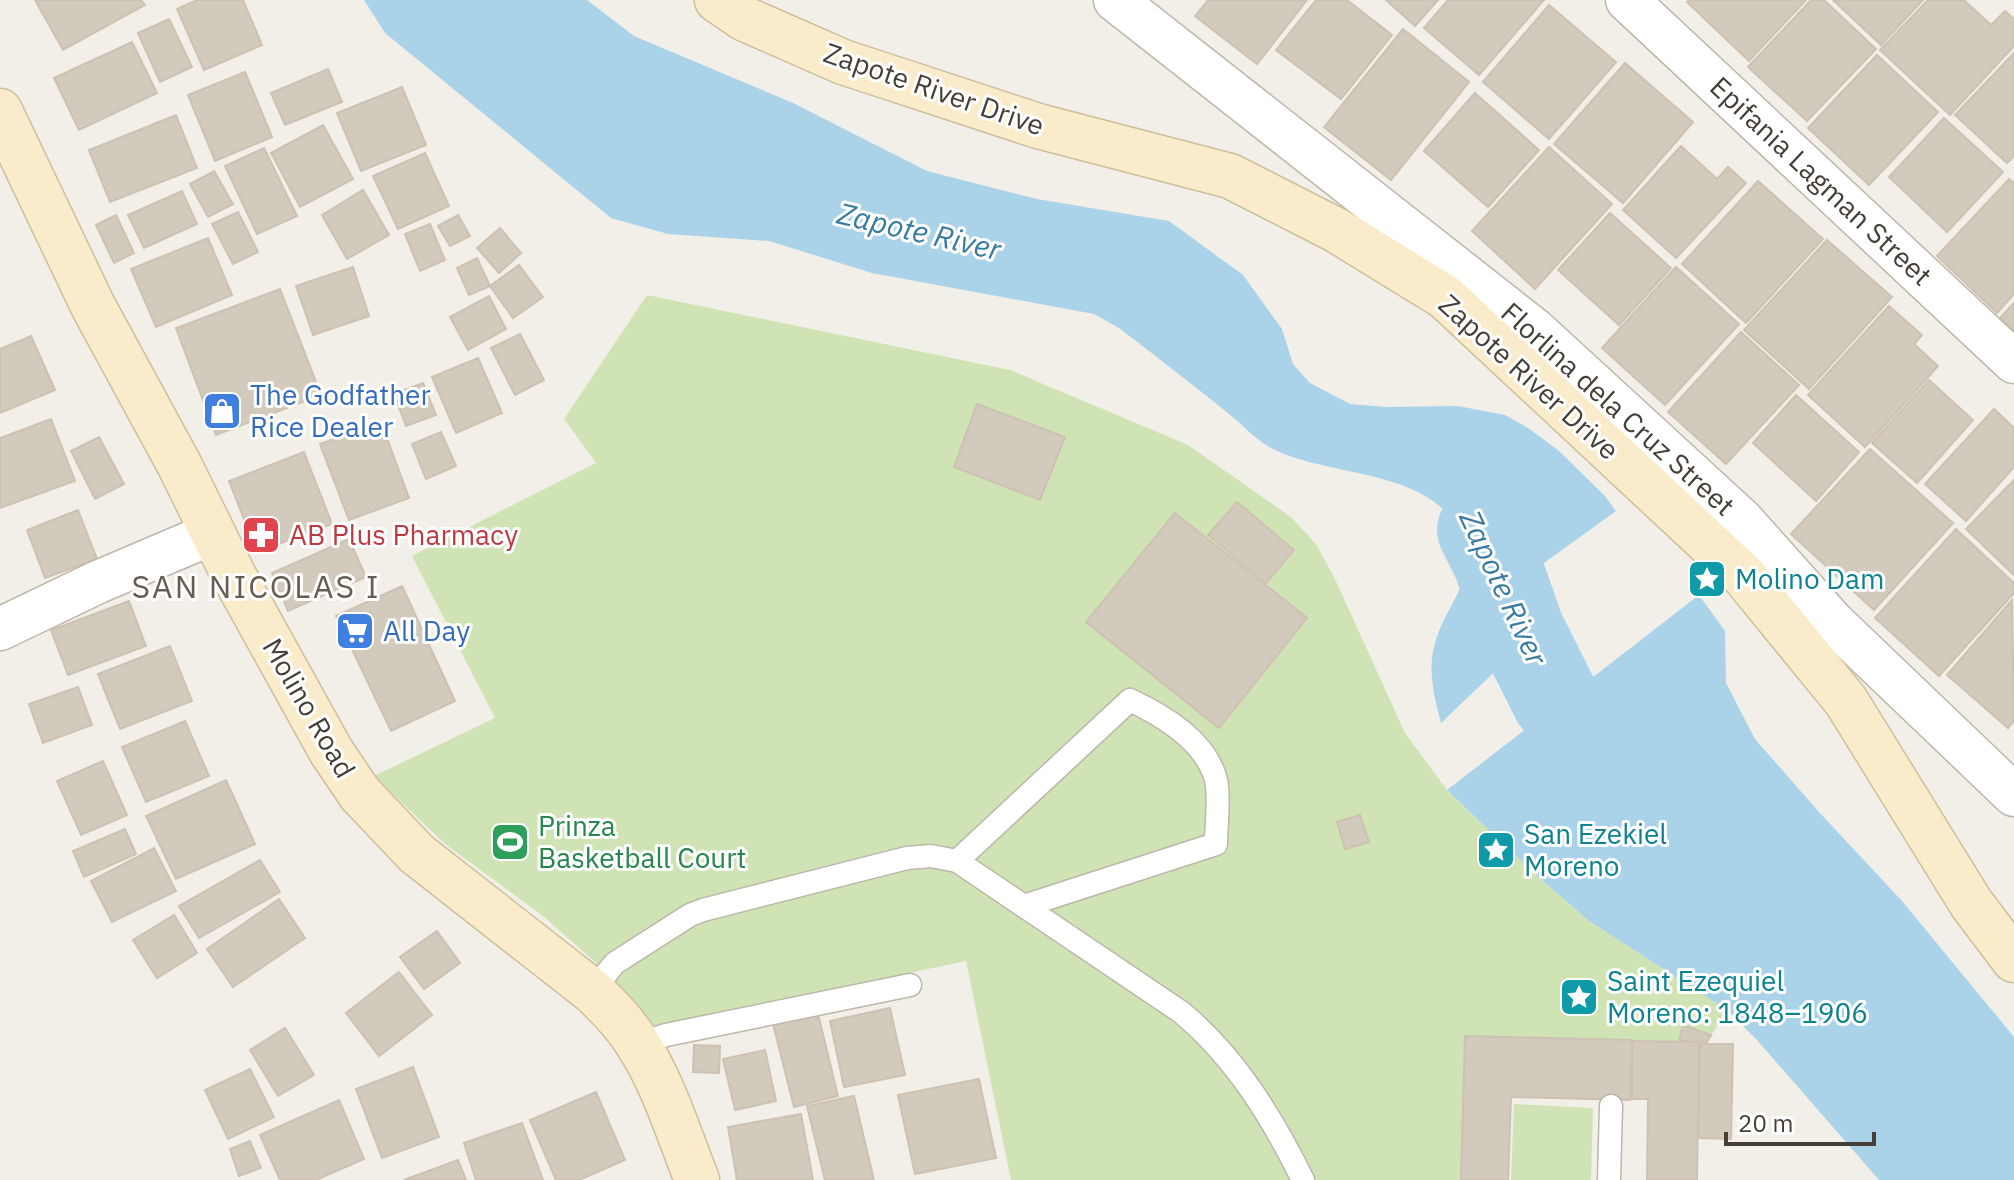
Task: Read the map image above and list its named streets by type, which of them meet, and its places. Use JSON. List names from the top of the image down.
{
  "streets": {
    "main road": ["Zapote River Drive", "Molino Road"],
    "street": ["Epifania Lagman Street", "Florlina dela Cruz Street"]
  },
  "districts": ["SAN NICOLAS I"],
  "water": ["Zapote River"],
  "places": {
    "shop": ["The Godfather Rice Dealer"],
    "pharmacy": ["AB Plus Pharmacy"],
    "place": ["Molino Dam", "San Ezekiel Moreno", "Saint Ezequiel Moreno: 1848–1906"],
    "supermarket": ["All Day"],
    "sports": ["Prinza Basketball Court"]
  },
  "scale_bar": "20 m"
}
